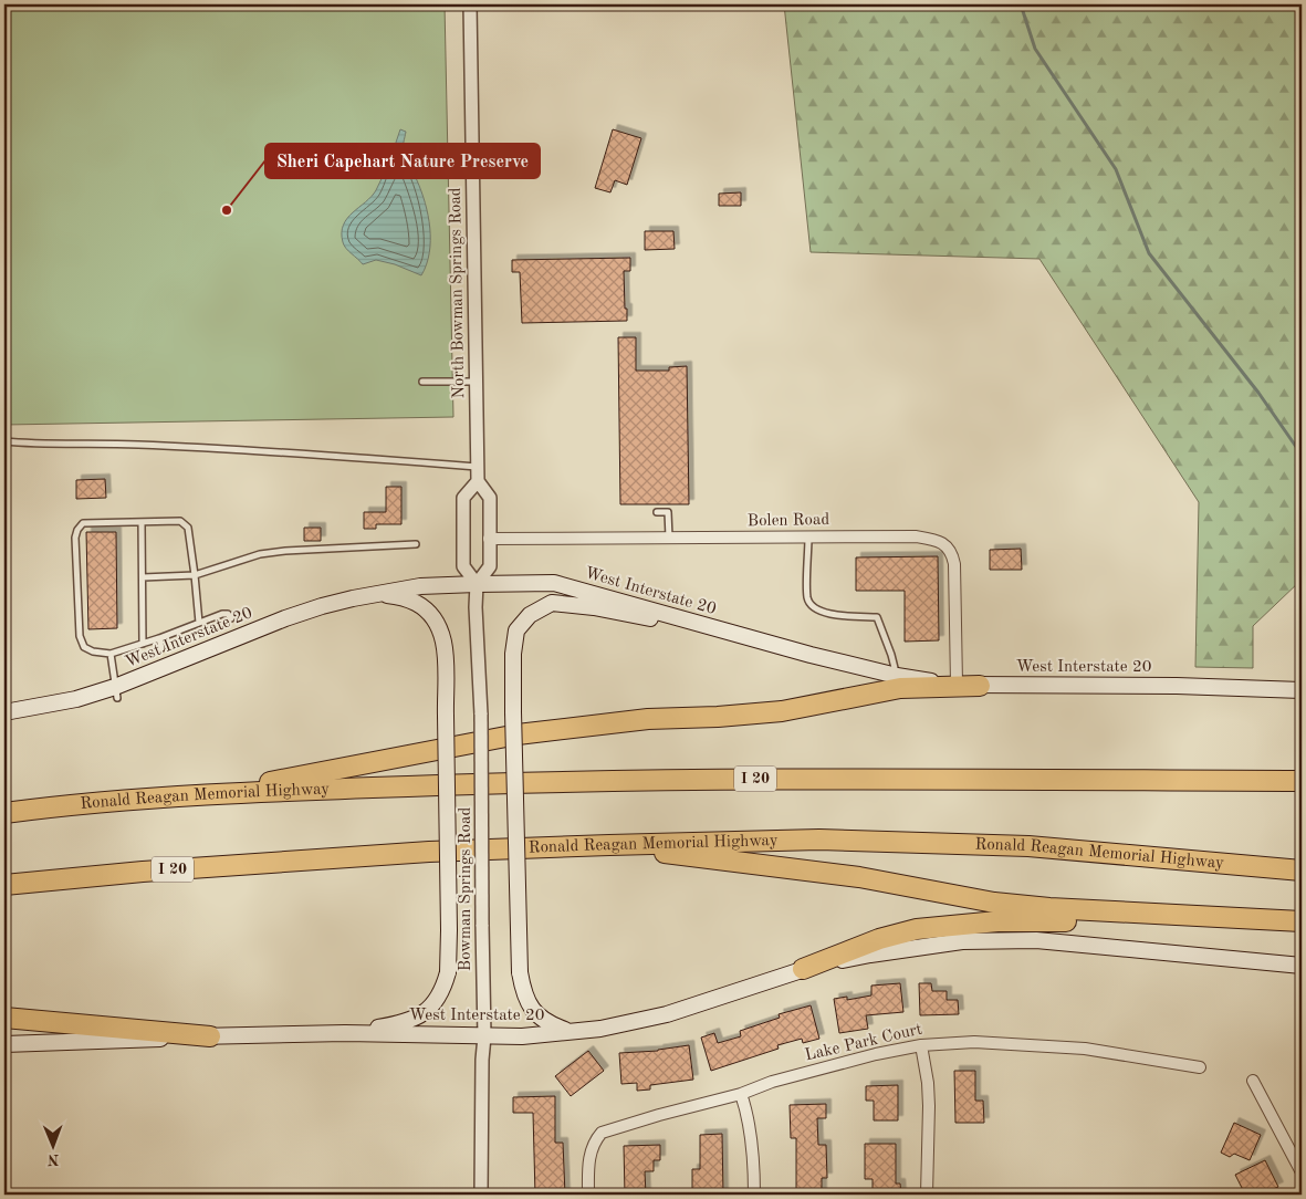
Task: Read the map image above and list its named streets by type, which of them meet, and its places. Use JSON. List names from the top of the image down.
{
  "streets": {
    "highway": ["I 20", "Ronald Reagan Memorial Highway"],
    "main road": ["West Interstate 20"],
    "street": [
      "North Bowman Springs Road",
      "Bolen Road",
      "Bowman Springs Road",
      "Lake Park Court"
    ]
  },
  "crossings": [
    ["North Bowman Springs Road", "Bolen Road"],
    ["North Bowman Springs Road", "West Interstate 20"],
    ["North Bowman Springs Road", "Bowman Springs Road"],
    ["Bolen Road", "West Interstate 20"],
    ["West Interstate 20", "Bowman Springs Road"]
  ],
  "places": ["Sheri Capehart Nature Preserve"],
  "north": "bottom"
}
